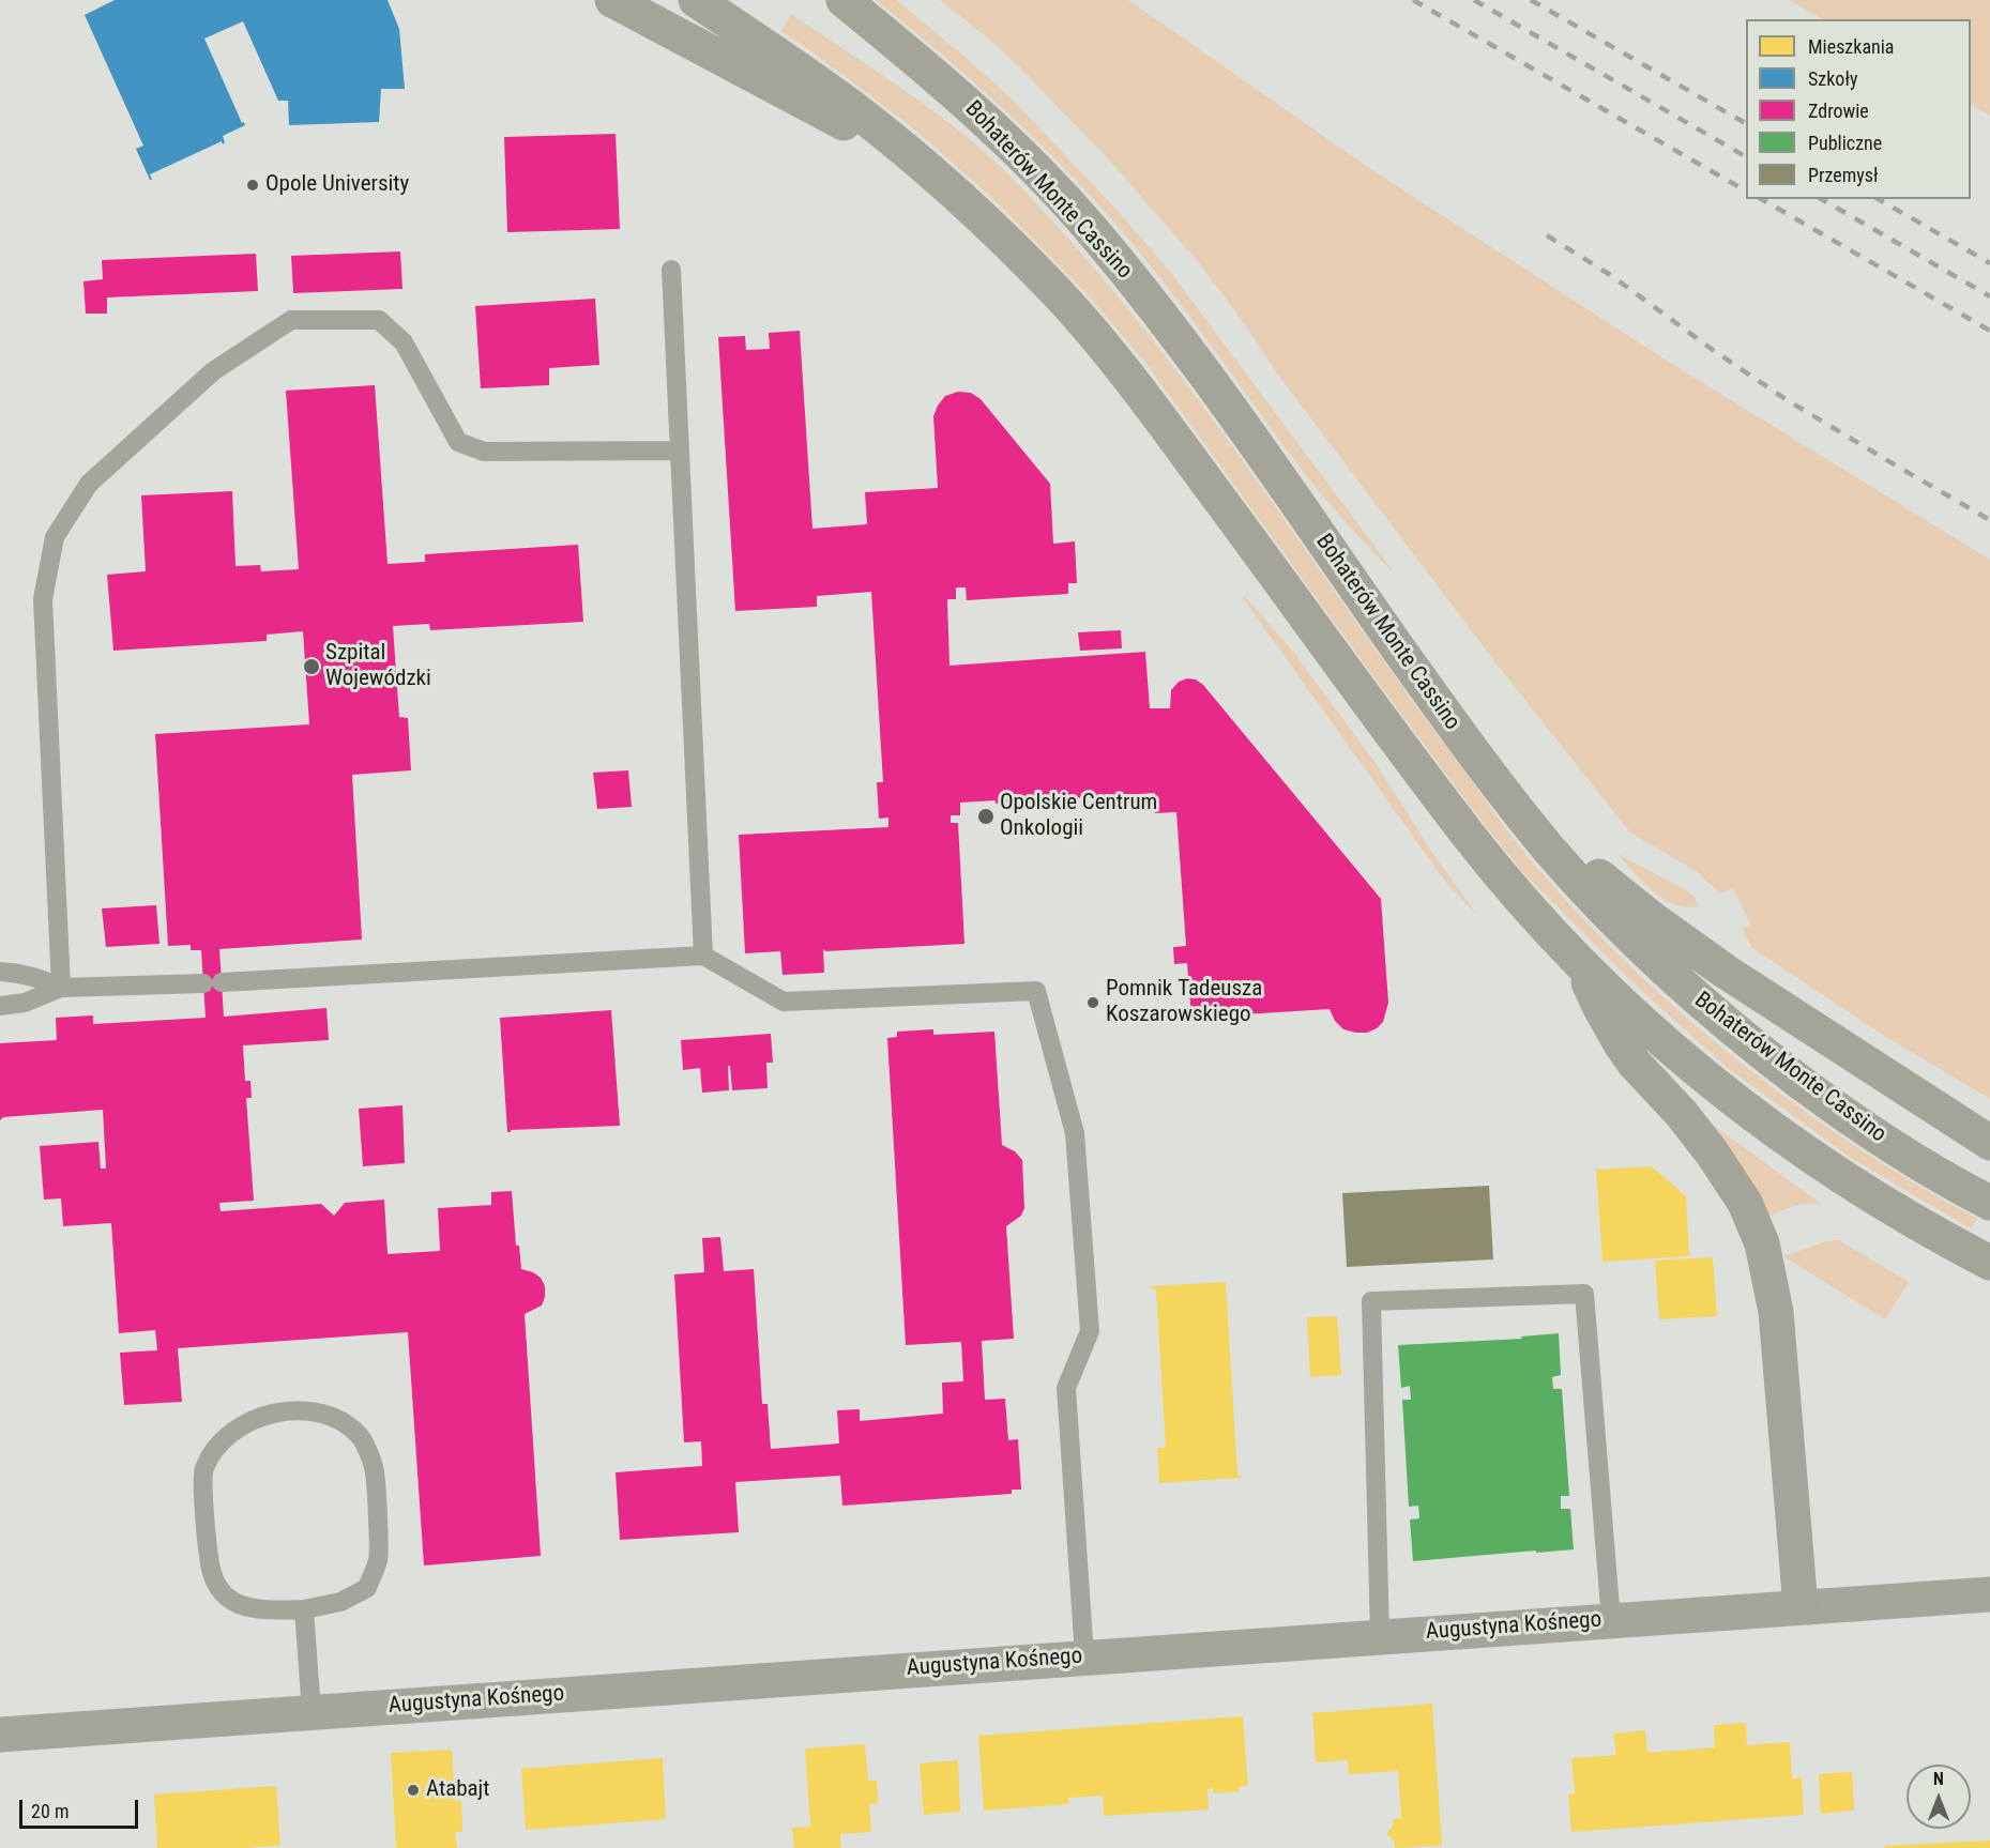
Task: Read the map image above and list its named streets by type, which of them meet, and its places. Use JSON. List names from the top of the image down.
{
  "streets": {
    "main road": ["Bohaterów Monte Cassino"],
    "street": ["Augustyna Kośnego"]
  },
  "places": [
    "Opole University",
    "Szpital Wojewódzki",
    "Opolskie Centrum Onkologii",
    "Pomnik Tadeusza Koszarowskiego",
    "Atabajt"
  ],
  "legend": [
    "Mieszkania",
    "Szkoły",
    "Zdrowie",
    "Publiczne",
    "Przemysł"
  ],
  "scale_bar": "20 m",
  "north": "top"
}
